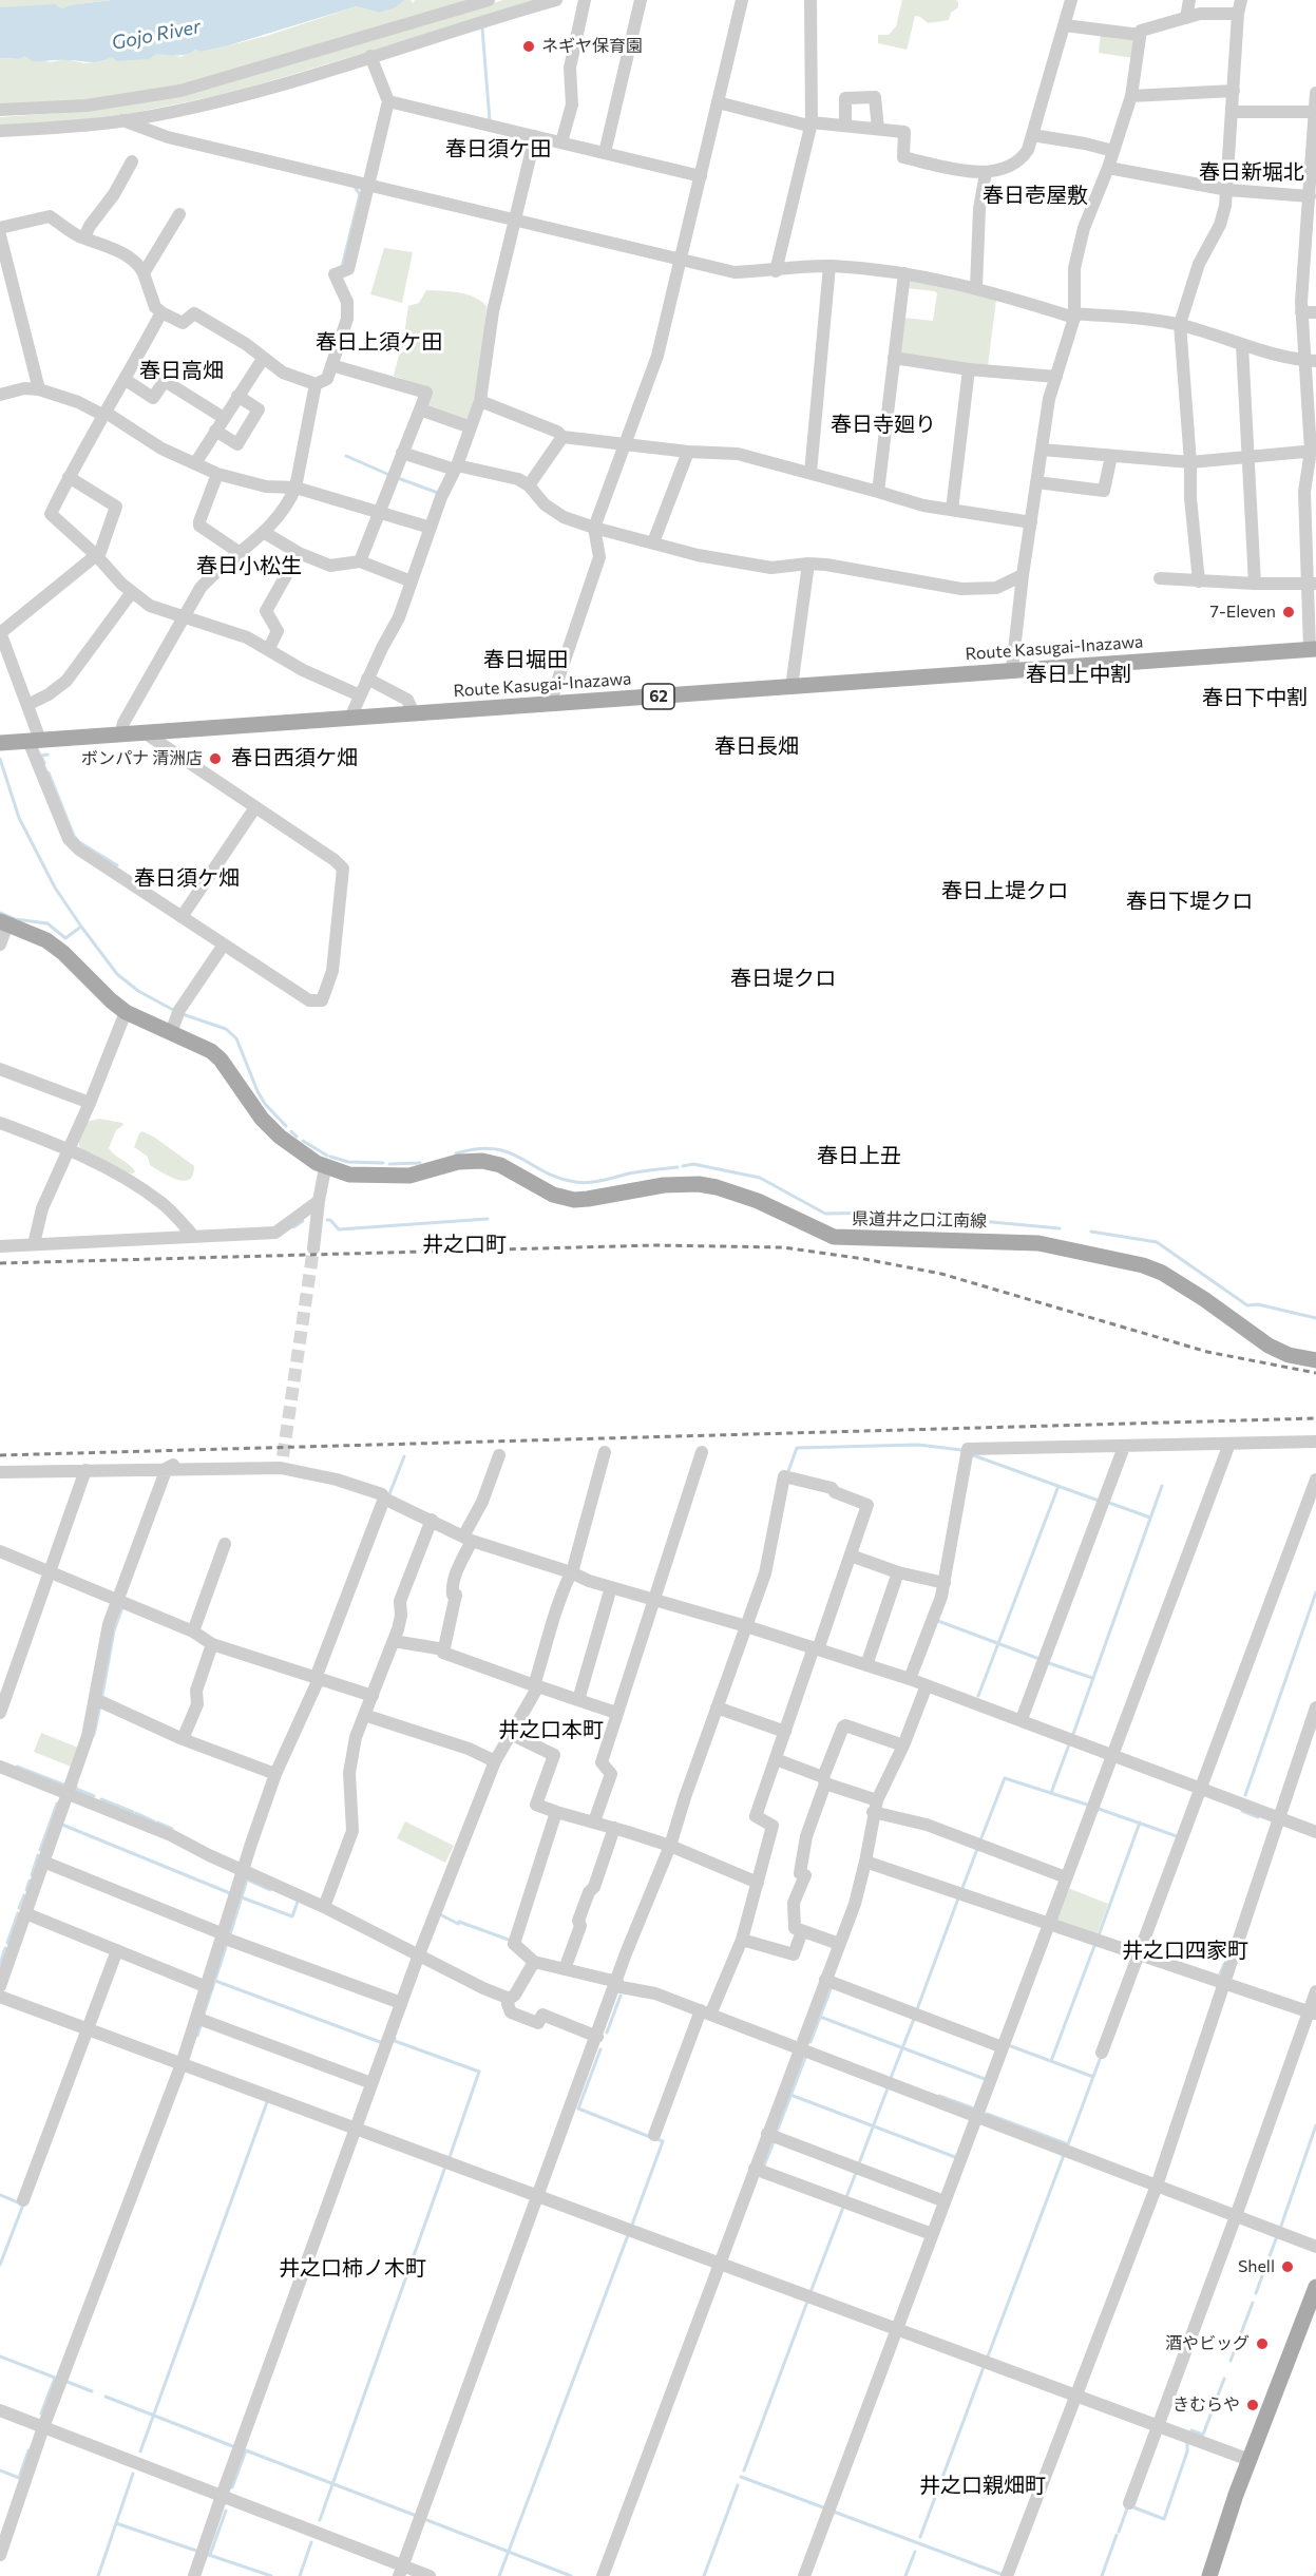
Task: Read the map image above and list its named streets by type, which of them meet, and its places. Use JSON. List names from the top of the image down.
{
  "streets": {
    "main road": ["Route Kasugai-Inazawa", "62", "県道井之口江南線"]
  },
  "districts": [
    "春日須ケ田",
    "春日新堀北",
    "春日壱屋敷",
    "春日上須ケ田",
    "春日高畑",
    "春日寺廻り",
    "春日小松生",
    "春日堀田",
    "春日上中割",
    "春日下中割",
    "春日長畑",
    "春日西須ケ畑",
    "春日須ケ畑",
    "春日上堤クロ",
    "春日下堤クロ",
    "春日堤クロ",
    "春日上丑",
    "井之口町",
    "井之口本町",
    "井之口四家町",
    "井之口柿ノ木町",
    "井之口親畑町"
  ],
  "water": ["Gojo River"],
  "places": [
    "ネギヤ保育園",
    "7-Eleven",
    "ボンパナ 清洲店",
    "Shell",
    "酒やビッグ",
    "きむらや"
  ]
}
